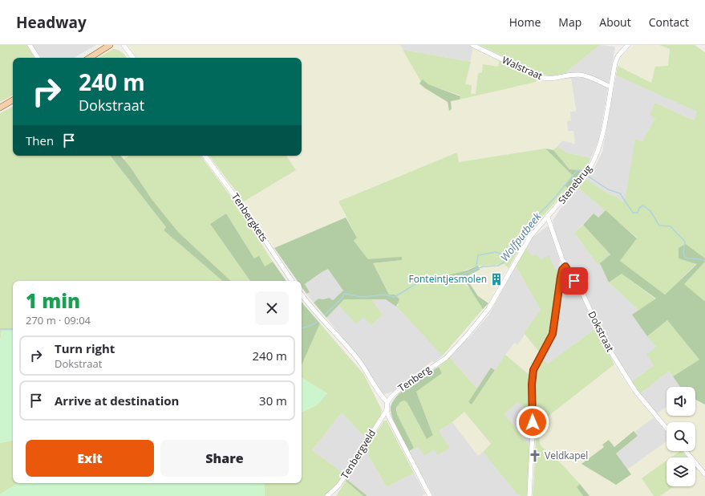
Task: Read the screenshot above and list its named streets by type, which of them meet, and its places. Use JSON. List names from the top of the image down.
{
  "streets": {
    "street": [
      "Walstraat",
      "Stenebrug",
      "Tenbergkets",
      "Dokstraat",
      "Tenberg",
      "Tenbergveld"
    ]
  },
  "crossings": [
    ["Walstraat", "Stenebrug"],
    ["Stenebrug", "Dokstraat"],
    ["Stenebrug", "Tenberg"]
  ],
  "water": ["Wolfputbeek"],
  "places": {
    "building": ["Fonteintjesmolen"],
    "church": ["Veldkapel"]
  },
  "page": {
    "header": "Headway",
    "nav": [
      "Home",
      "Map",
      "About",
      "Contact"
    ],
    "turn": ["240 m", "Dokstraat"],
    "then": "Then",
    "heading": ["1 min", "270 m · 09:04"],
    "list": [
      {
        "name": "Turn right",
        "note": "Dokstraat",
        "value": "240 m"
      },
      {
        "name": "Arrive at destination",
        "value": "30 m"
      }
    ],
    "buttons": ["Exit", "Share"]
  }
}
